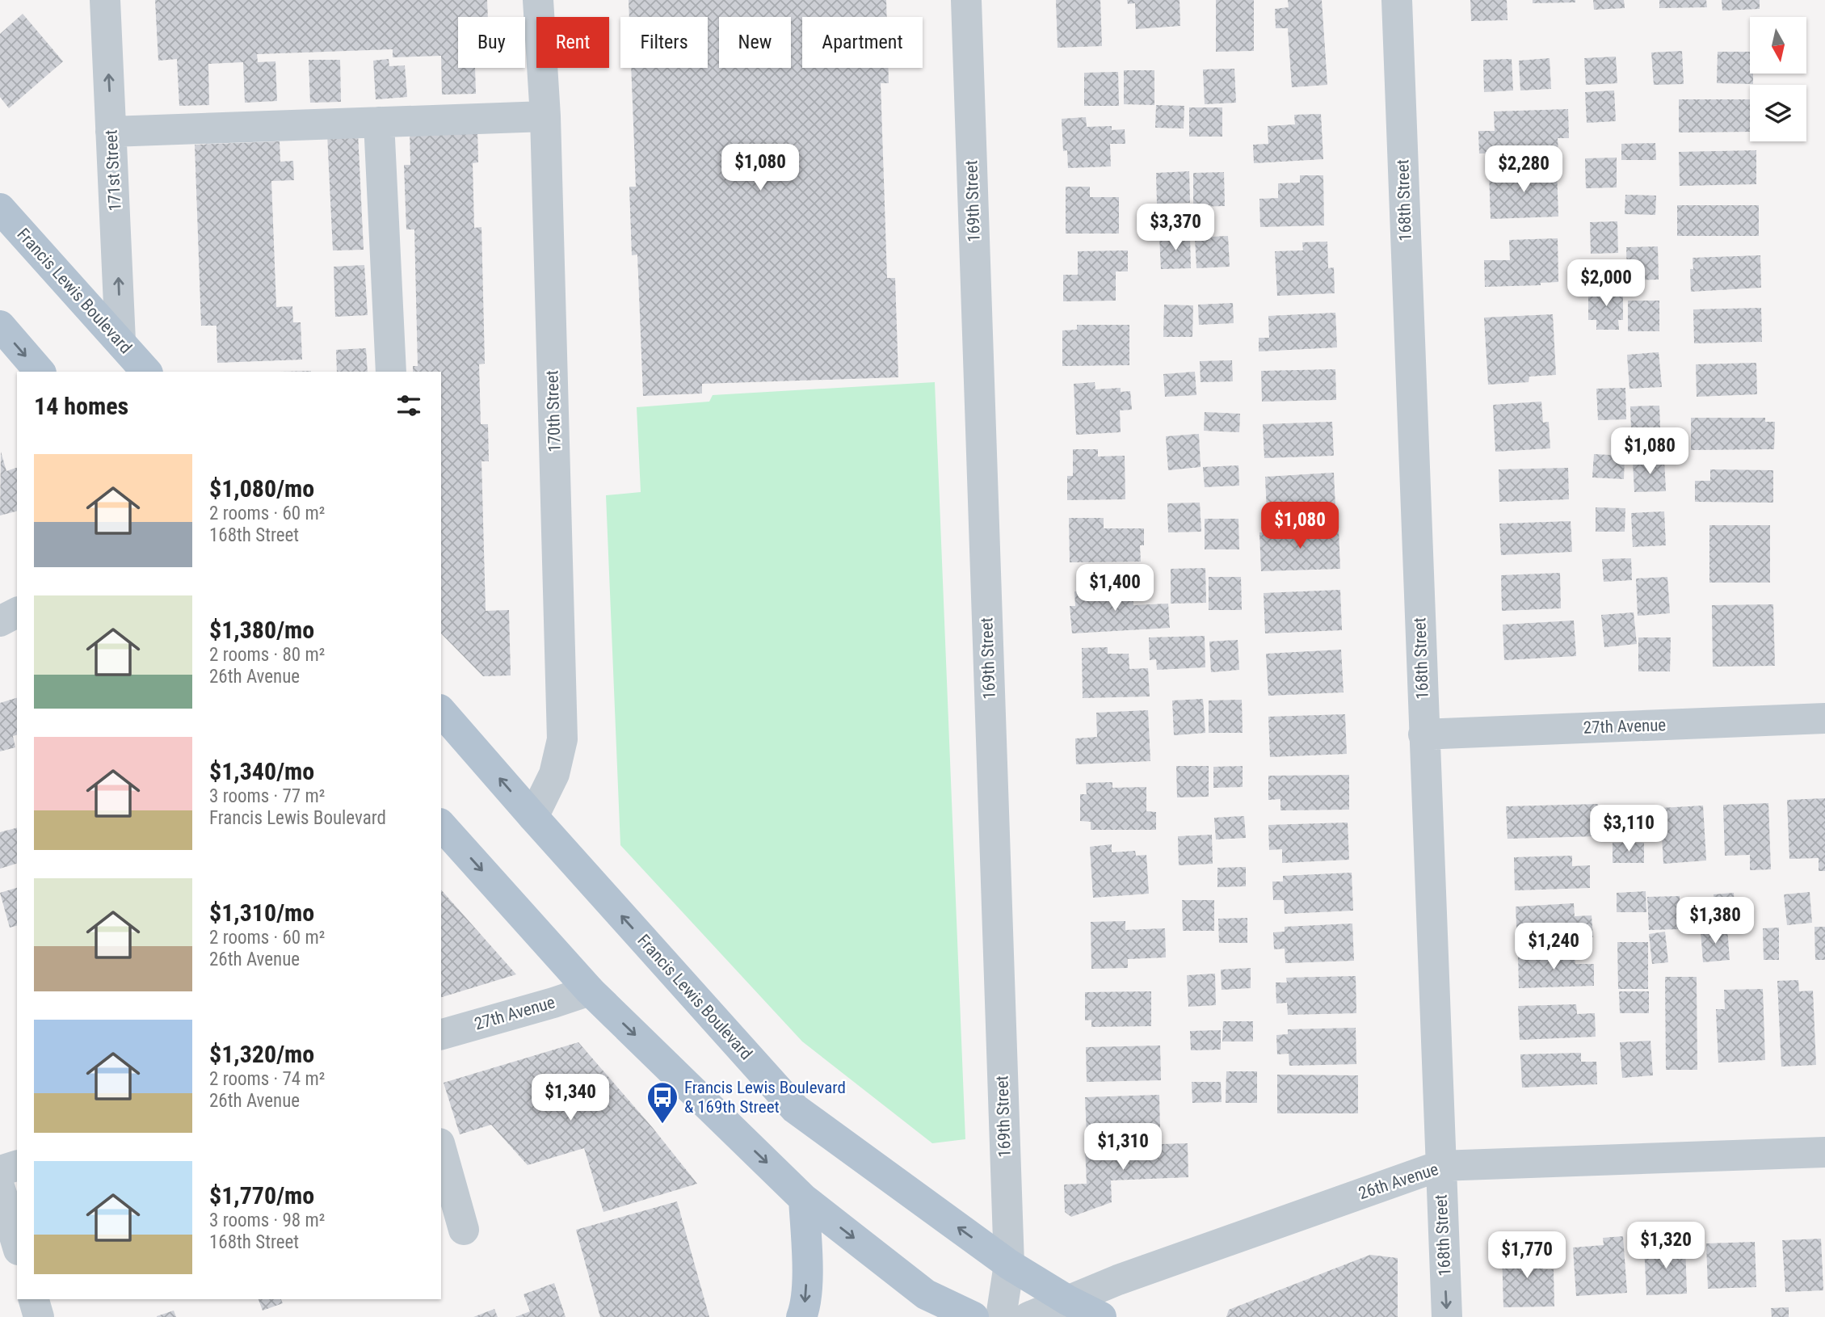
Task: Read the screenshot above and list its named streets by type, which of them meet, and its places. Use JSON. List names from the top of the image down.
{
  "streets": {
    "main road": ["Francis Lewis Boulevard"],
    "street": [
      "171st Street",
      "168th Street",
      "169th Street",
      "170th Street",
      "27th Avenue",
      "26th Avenue"
    ]
  },
  "crossings": [
    ["171st Street", "Francis Lewis Boulevard"],
    ["168th Street", "27th Avenue"],
    ["168th Street", "26th Avenue"],
    ["169th Street", "Francis Lewis Boulevard"],
    ["Francis Lewis Boulevard", "170th Street"],
    ["Francis Lewis Boulevard", "26th Avenue"]
  ],
  "places": {
    "bus stop": ["Francis Lewis Boulevard & 169th Street"]
  },
  "north": "bottom",
  "page": {
    "chip": [
      "Buy",
      "Rent",
      "Filters",
      "New",
      "Apartment"
    ],
    "price": [
      "$1,080",
      "$2,280",
      "$3,370",
      "$2,000",
      "$1,080",
      "$1,080",
      "$1,400",
      "$3,110",
      "$1,380",
      "$1,240",
      "$1,340",
      "$1,310",
      "$1,320",
      "$1,770"
    ],
    "heading": "14 homes",
    "list": [
      {
        "name": "$1,080/mo",
        "note": "2 rooms · 60 m² · 168th Street"
      },
      {
        "name": "$1,380/mo",
        "note": "2 rooms · 80 m² · 26th Avenue"
      },
      {
        "name": "$1,340/mo",
        "note": "3 rooms · 77 m² · Francis Lewis Boulevard"
      },
      {
        "name": "$1,310/mo",
        "note": "2 rooms · 60 m² · 26th Avenue"
      },
      {
        "name": "$1,320/mo",
        "note": "2 rooms · 74 m² · 26th Avenue"
      },
      {
        "name": "$1,770/mo",
        "note": "3 rooms · 98 m² · 168th Street"
      }
    ]
  }
}
